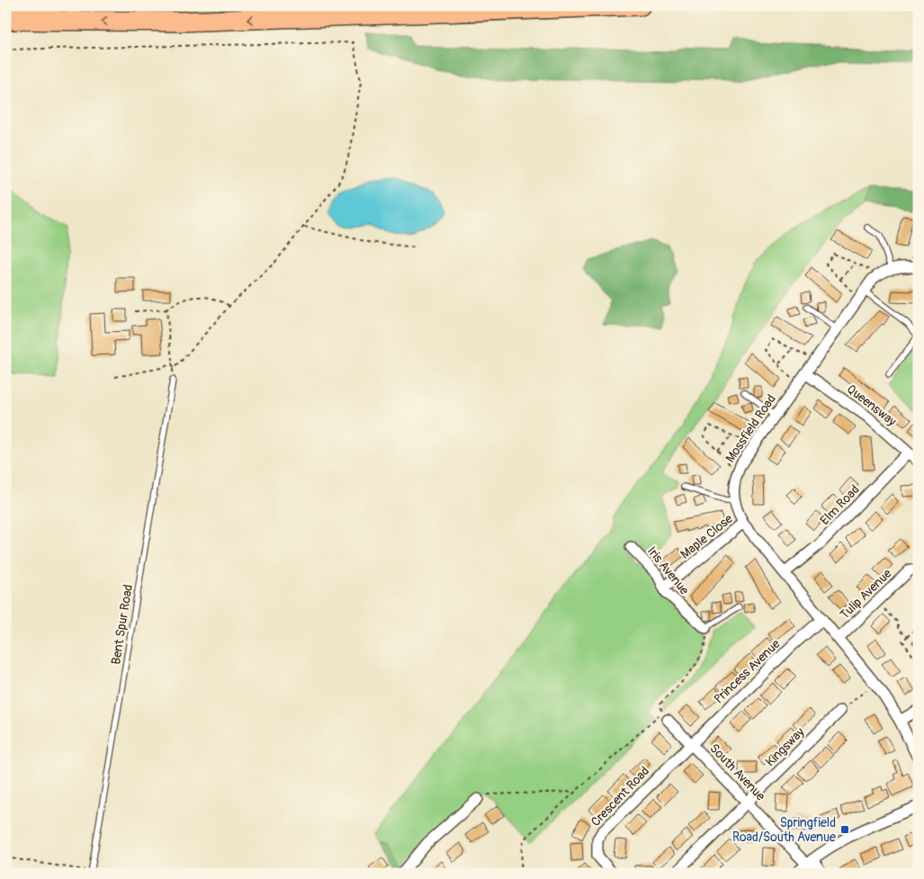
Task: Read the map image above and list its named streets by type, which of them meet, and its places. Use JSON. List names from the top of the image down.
{
  "streets": {
    "street": [
      "Queensway",
      "Mossfield Road",
      "Elm Road",
      "Maple Close",
      "Iris Avenue",
      "Tulip Avenue",
      "Princess Avenue",
      "Kingsway",
      "South Avenue",
      "Crescent Road"
    ],
    "lane": ["Bent Spur Road"]
  },
  "crossings": [
    ["Queensway", "Mossfield Road"],
    ["Queensway", "Elm Road"],
    ["Mossfield Road", "Elm Road"],
    ["Mossfield Road", "Maple Close"],
    ["Mossfield Road", "Tulip Avenue"],
    ["Mossfield Road", "Princess Avenue"],
    ["Maple Close", "Iris Avenue"],
    ["Princess Avenue", "South Avenue"],
    ["Princess Avenue", "Crescent Road"],
    ["Kingsway", "South Avenue"],
    ["South Avenue", "Crescent Road"]
  ],
  "places": {
    "transit": ["Springfield Road/South Avenue"]
  }
}
